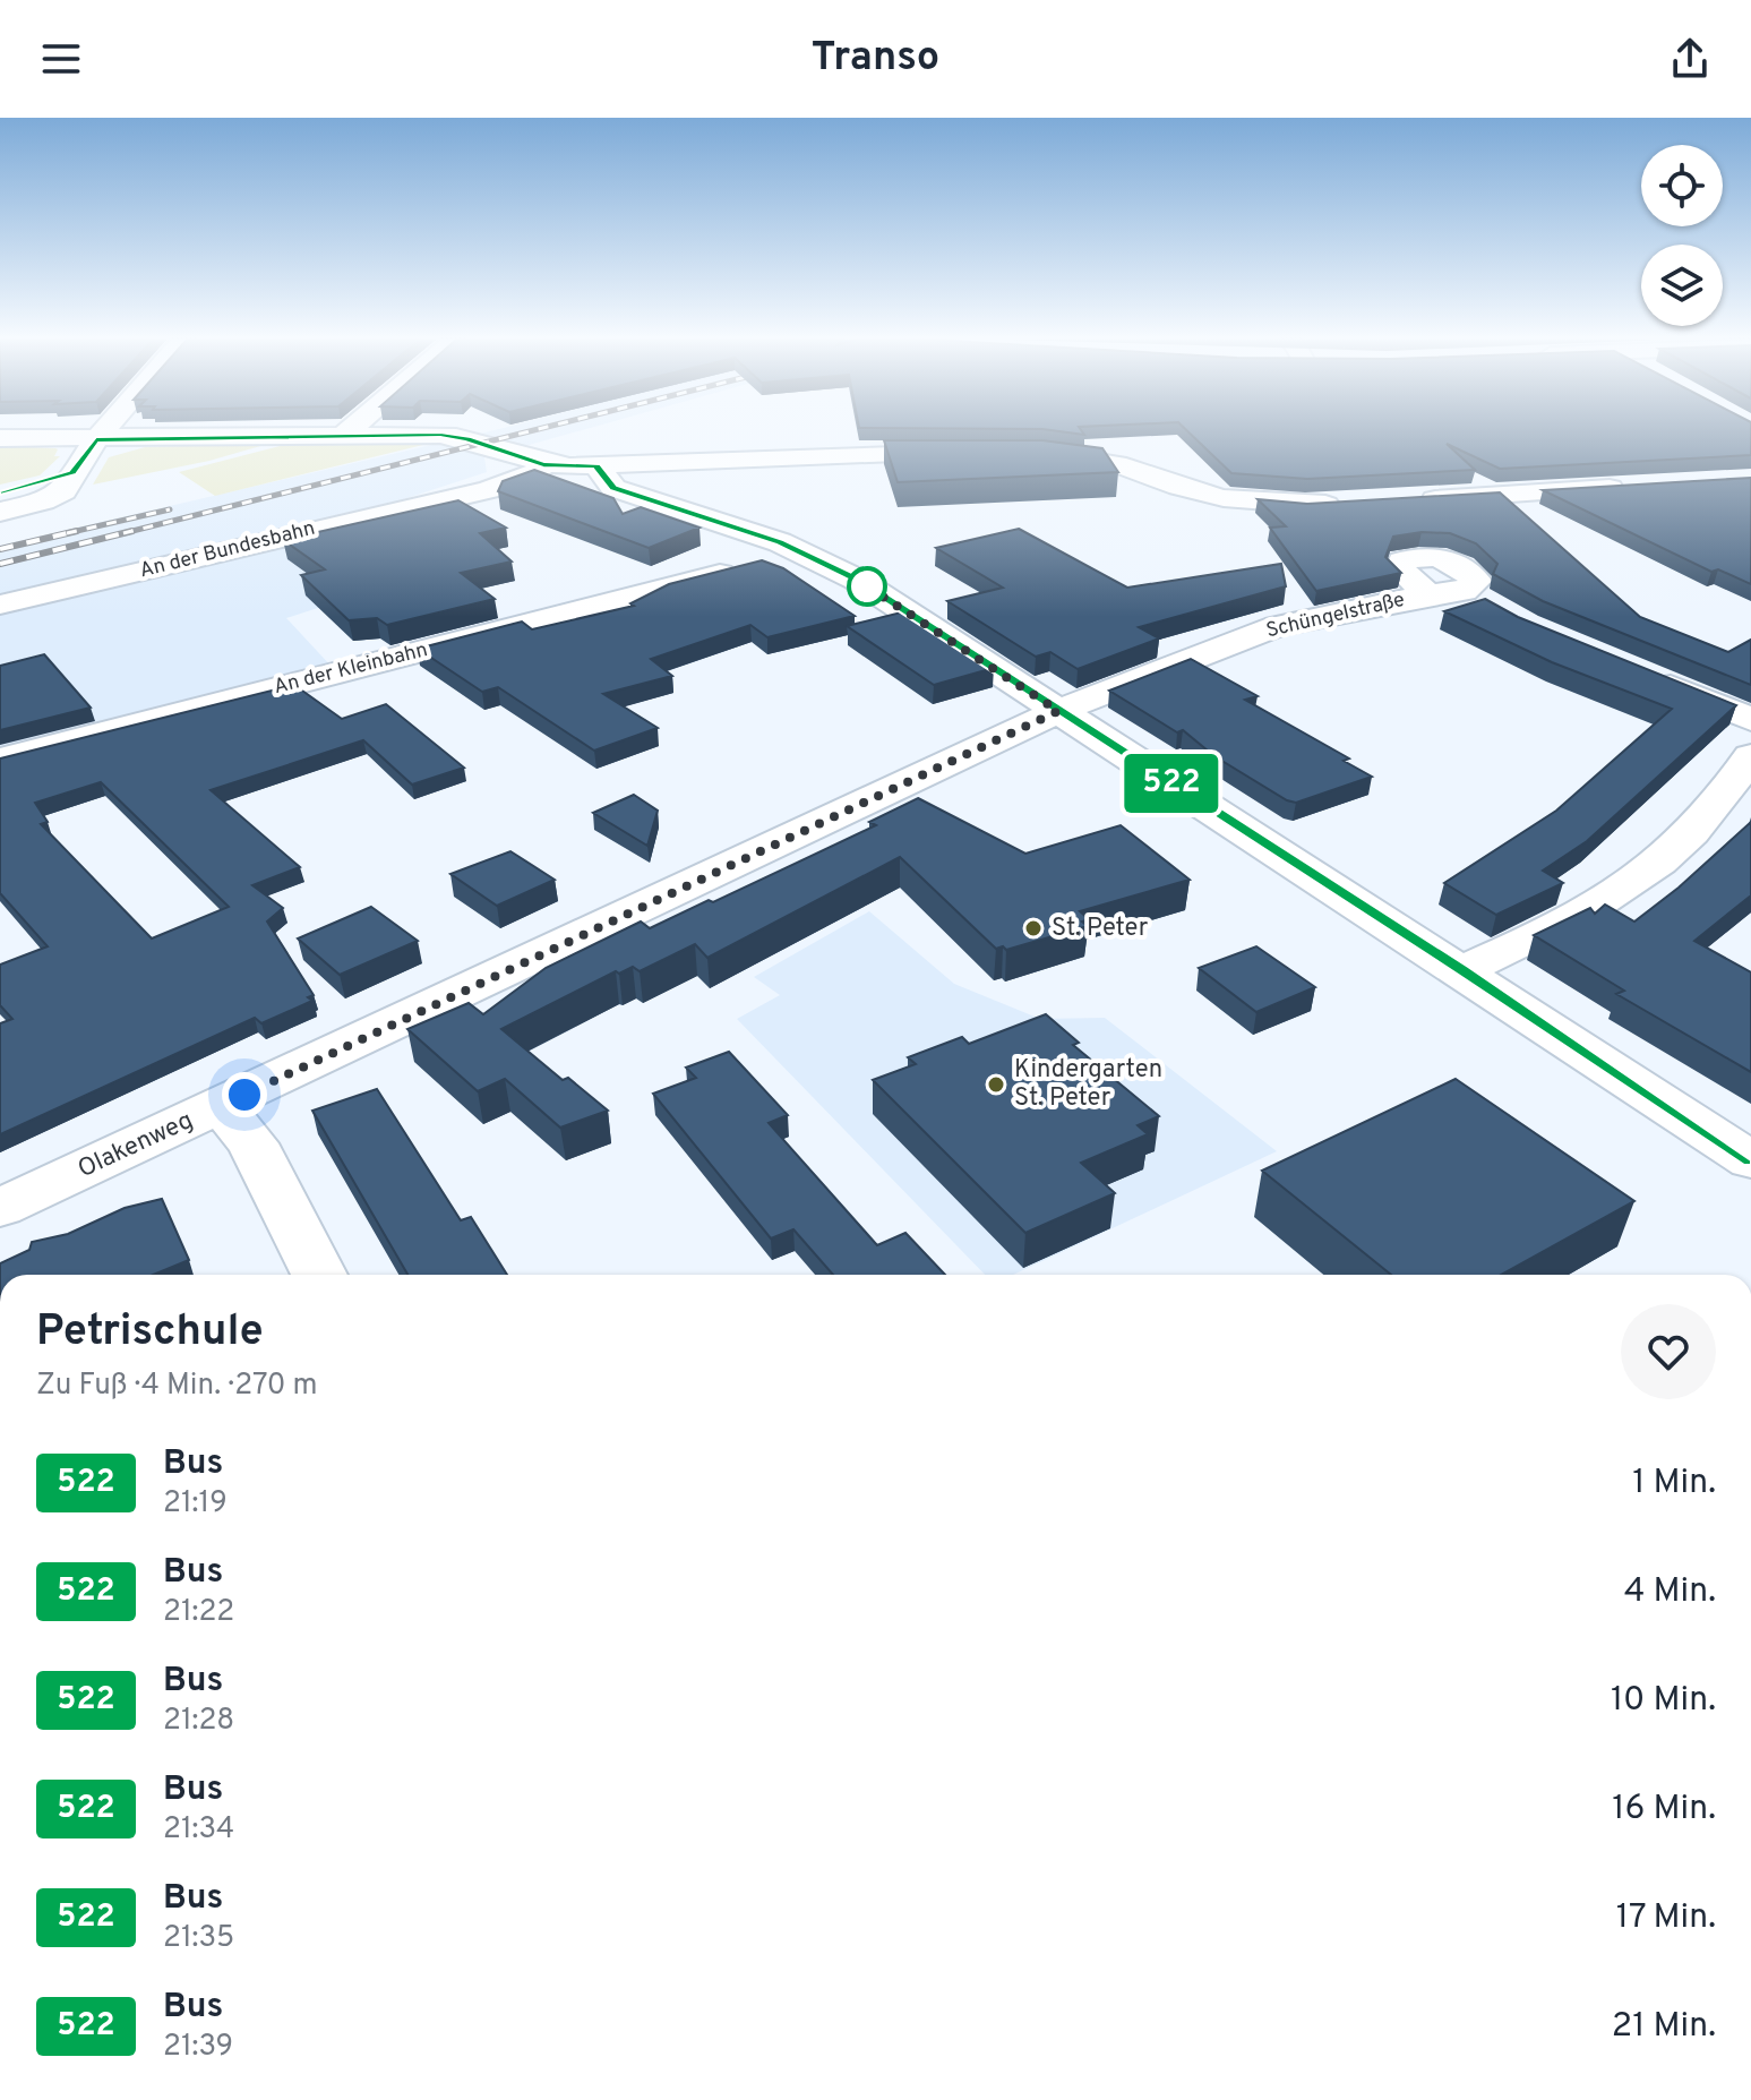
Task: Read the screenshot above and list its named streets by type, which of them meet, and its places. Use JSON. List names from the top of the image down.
{
  "streets": {
    "street": [
      "An der Bundesbahn",
      "Schüngelstraße",
      "An der Kleinbahn",
      "Olakenweg"
    ]
  },
  "crossings": [
    ["Schüngelstraße", "Olakenweg"]
  ],
  "places": ["St. Peter", "Kindergarten St. Peter"],
  "lines": ["bus line 522"],
  "page": {
    "header": "Transo",
    "on_map": "522",
    "heading": ["Petrischule", "Zu Fuß · 4 Min. · 270 m"],
    "list": [
      {
        "mark": "522",
        "name": "Bus",
        "note": "21:19",
        "value": "1 Min."
      },
      {
        "mark": "522",
        "name": "Bus",
        "note": "21:22",
        "value": "4 Min."
      },
      {
        "mark": "522",
        "name": "Bus",
        "note": "21:28",
        "value": "10 Min."
      },
      {
        "mark": "522",
        "name": "Bus",
        "note": "21:34",
        "value": "16 Min."
      },
      {
        "mark": "522",
        "name": "Bus",
        "note": "21:35",
        "value": "17 Min."
      },
      {
        "mark": "522",
        "name": "Bus",
        "note": "21:39",
        "value": "21 Min."
      }
    ]
  }
}
